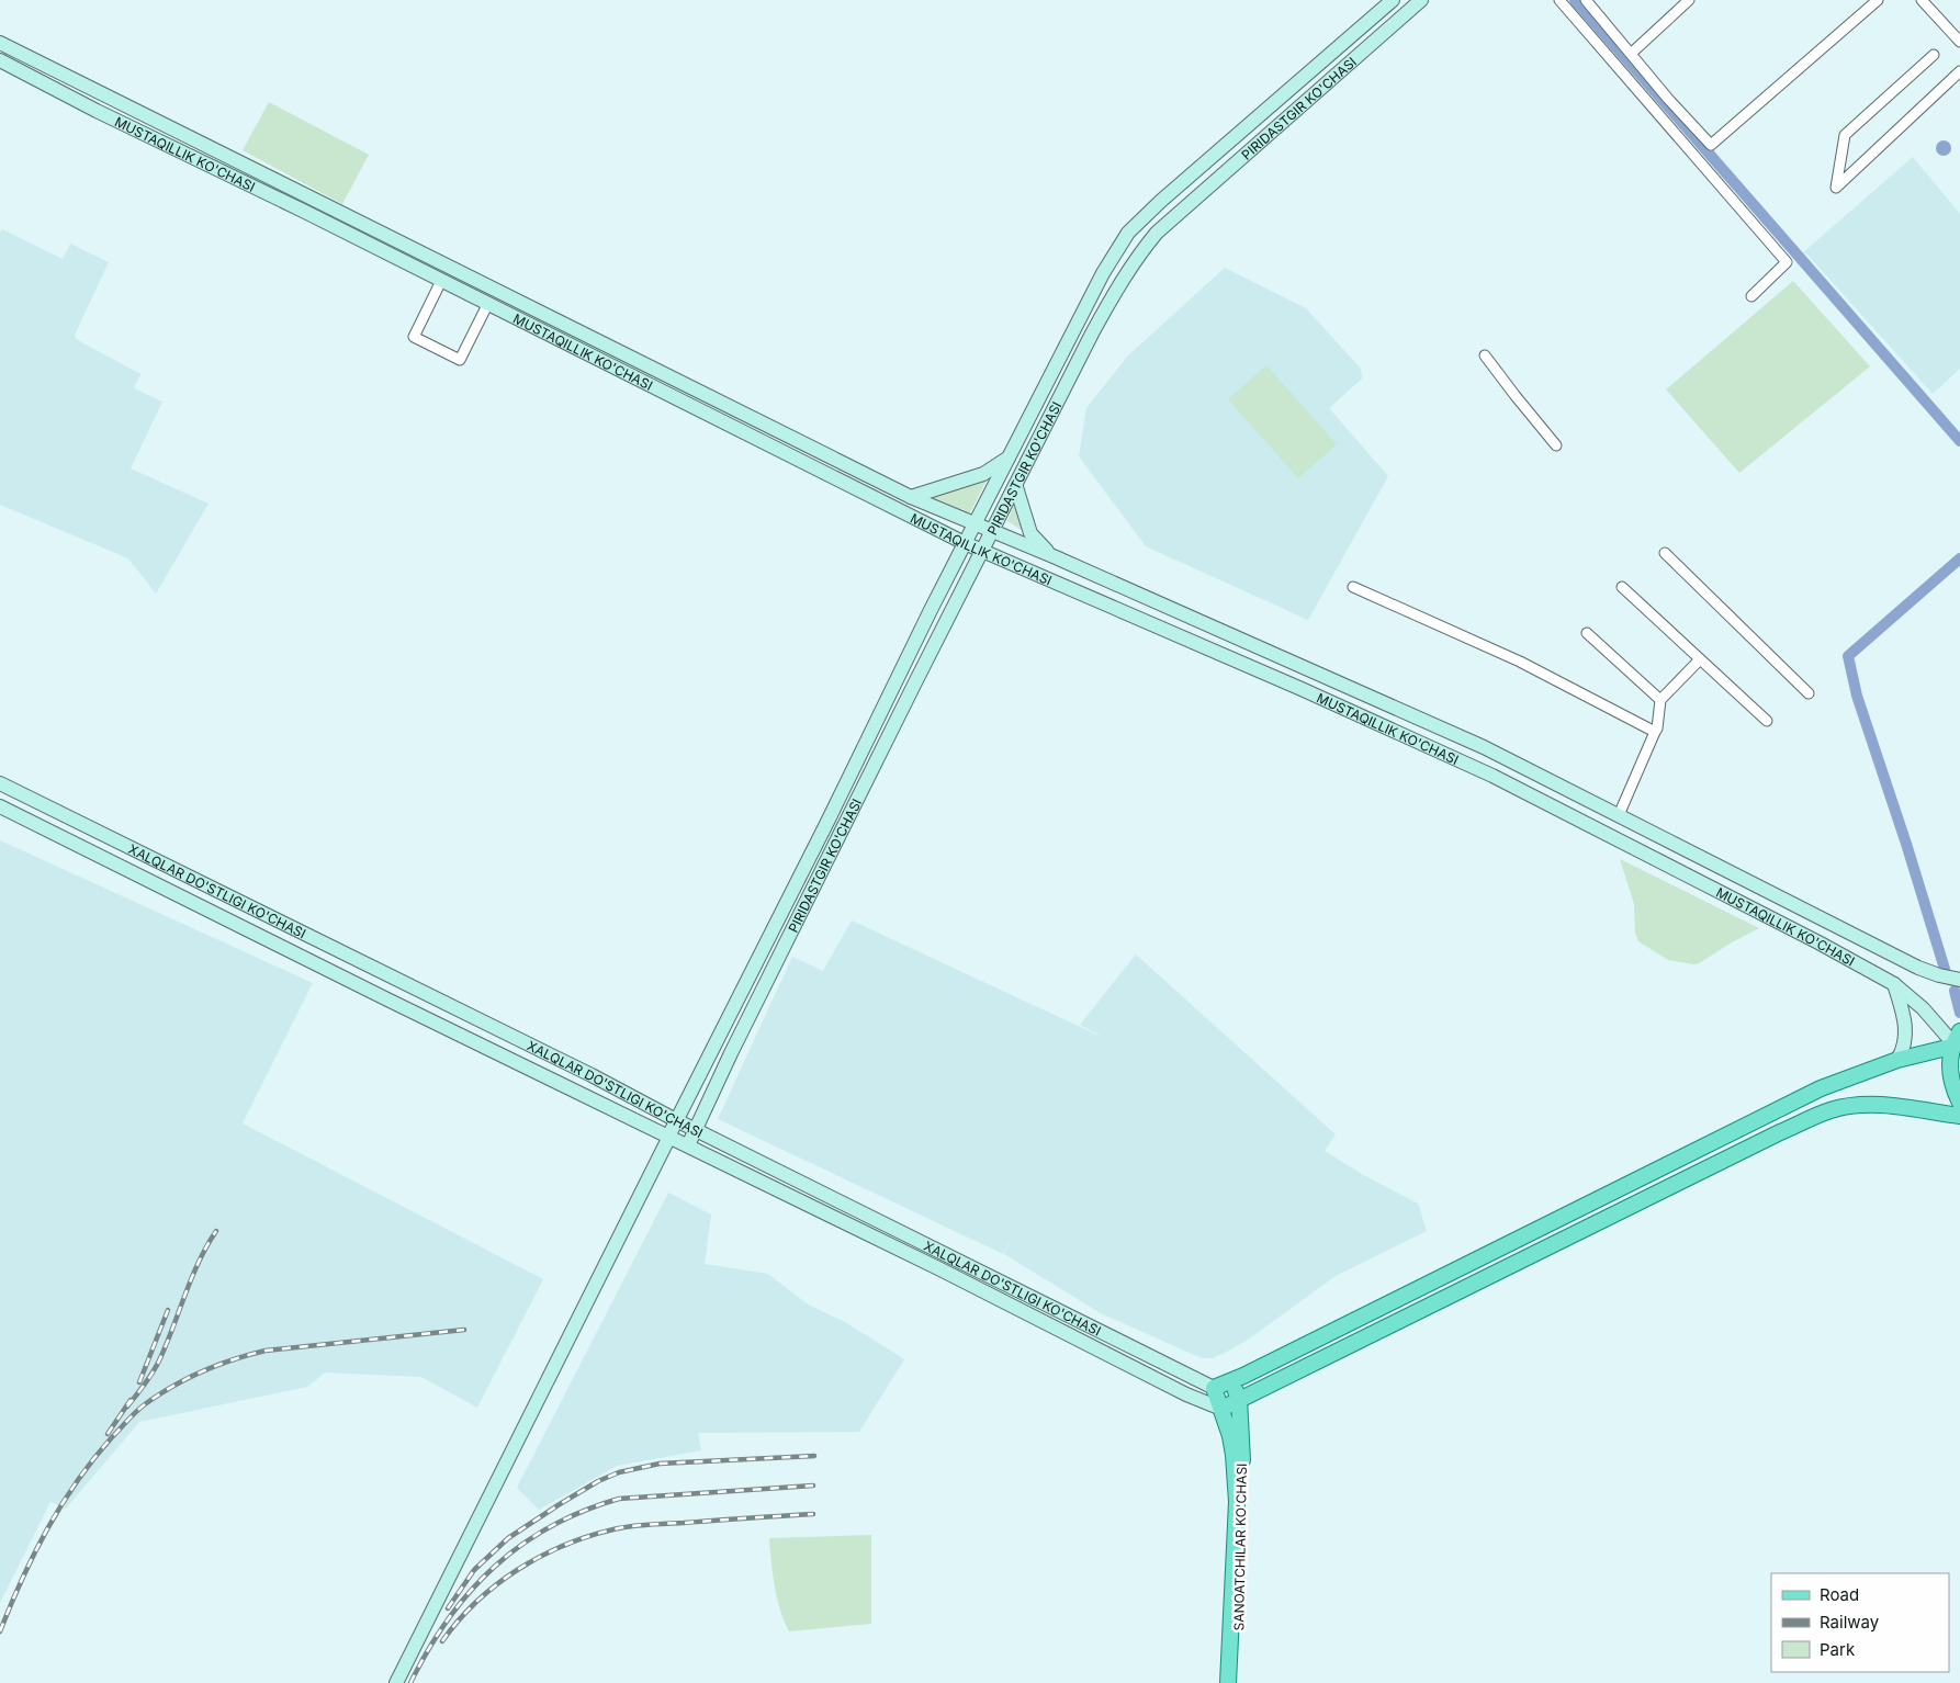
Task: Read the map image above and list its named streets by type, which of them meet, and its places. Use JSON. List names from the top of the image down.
{
  "streets": {
    "main road": [
      "PIRIDASTGIR KO'CHASI",
      "MUSTAQILLIK KO'CHASI",
      "XALQLAR DO'STLIGI KO'CHASI",
      "SANOATCHILAR KO'CHASI"
    ]
  },
  "crossings": [
    ["PIRIDASTGIR KO'CHASI", "MUSTAQILLIK KO'CHASI"],
    ["PIRIDASTGIR KO'CHASI", "XALQLAR DO'STLIGI KO'CHASI"],
    ["XALQLAR DO'STLIGI KO'CHASI", "SANOATCHILAR KO'CHASI"]
  ],
  "legend": ["Road", "Railway", "Park"]
}
